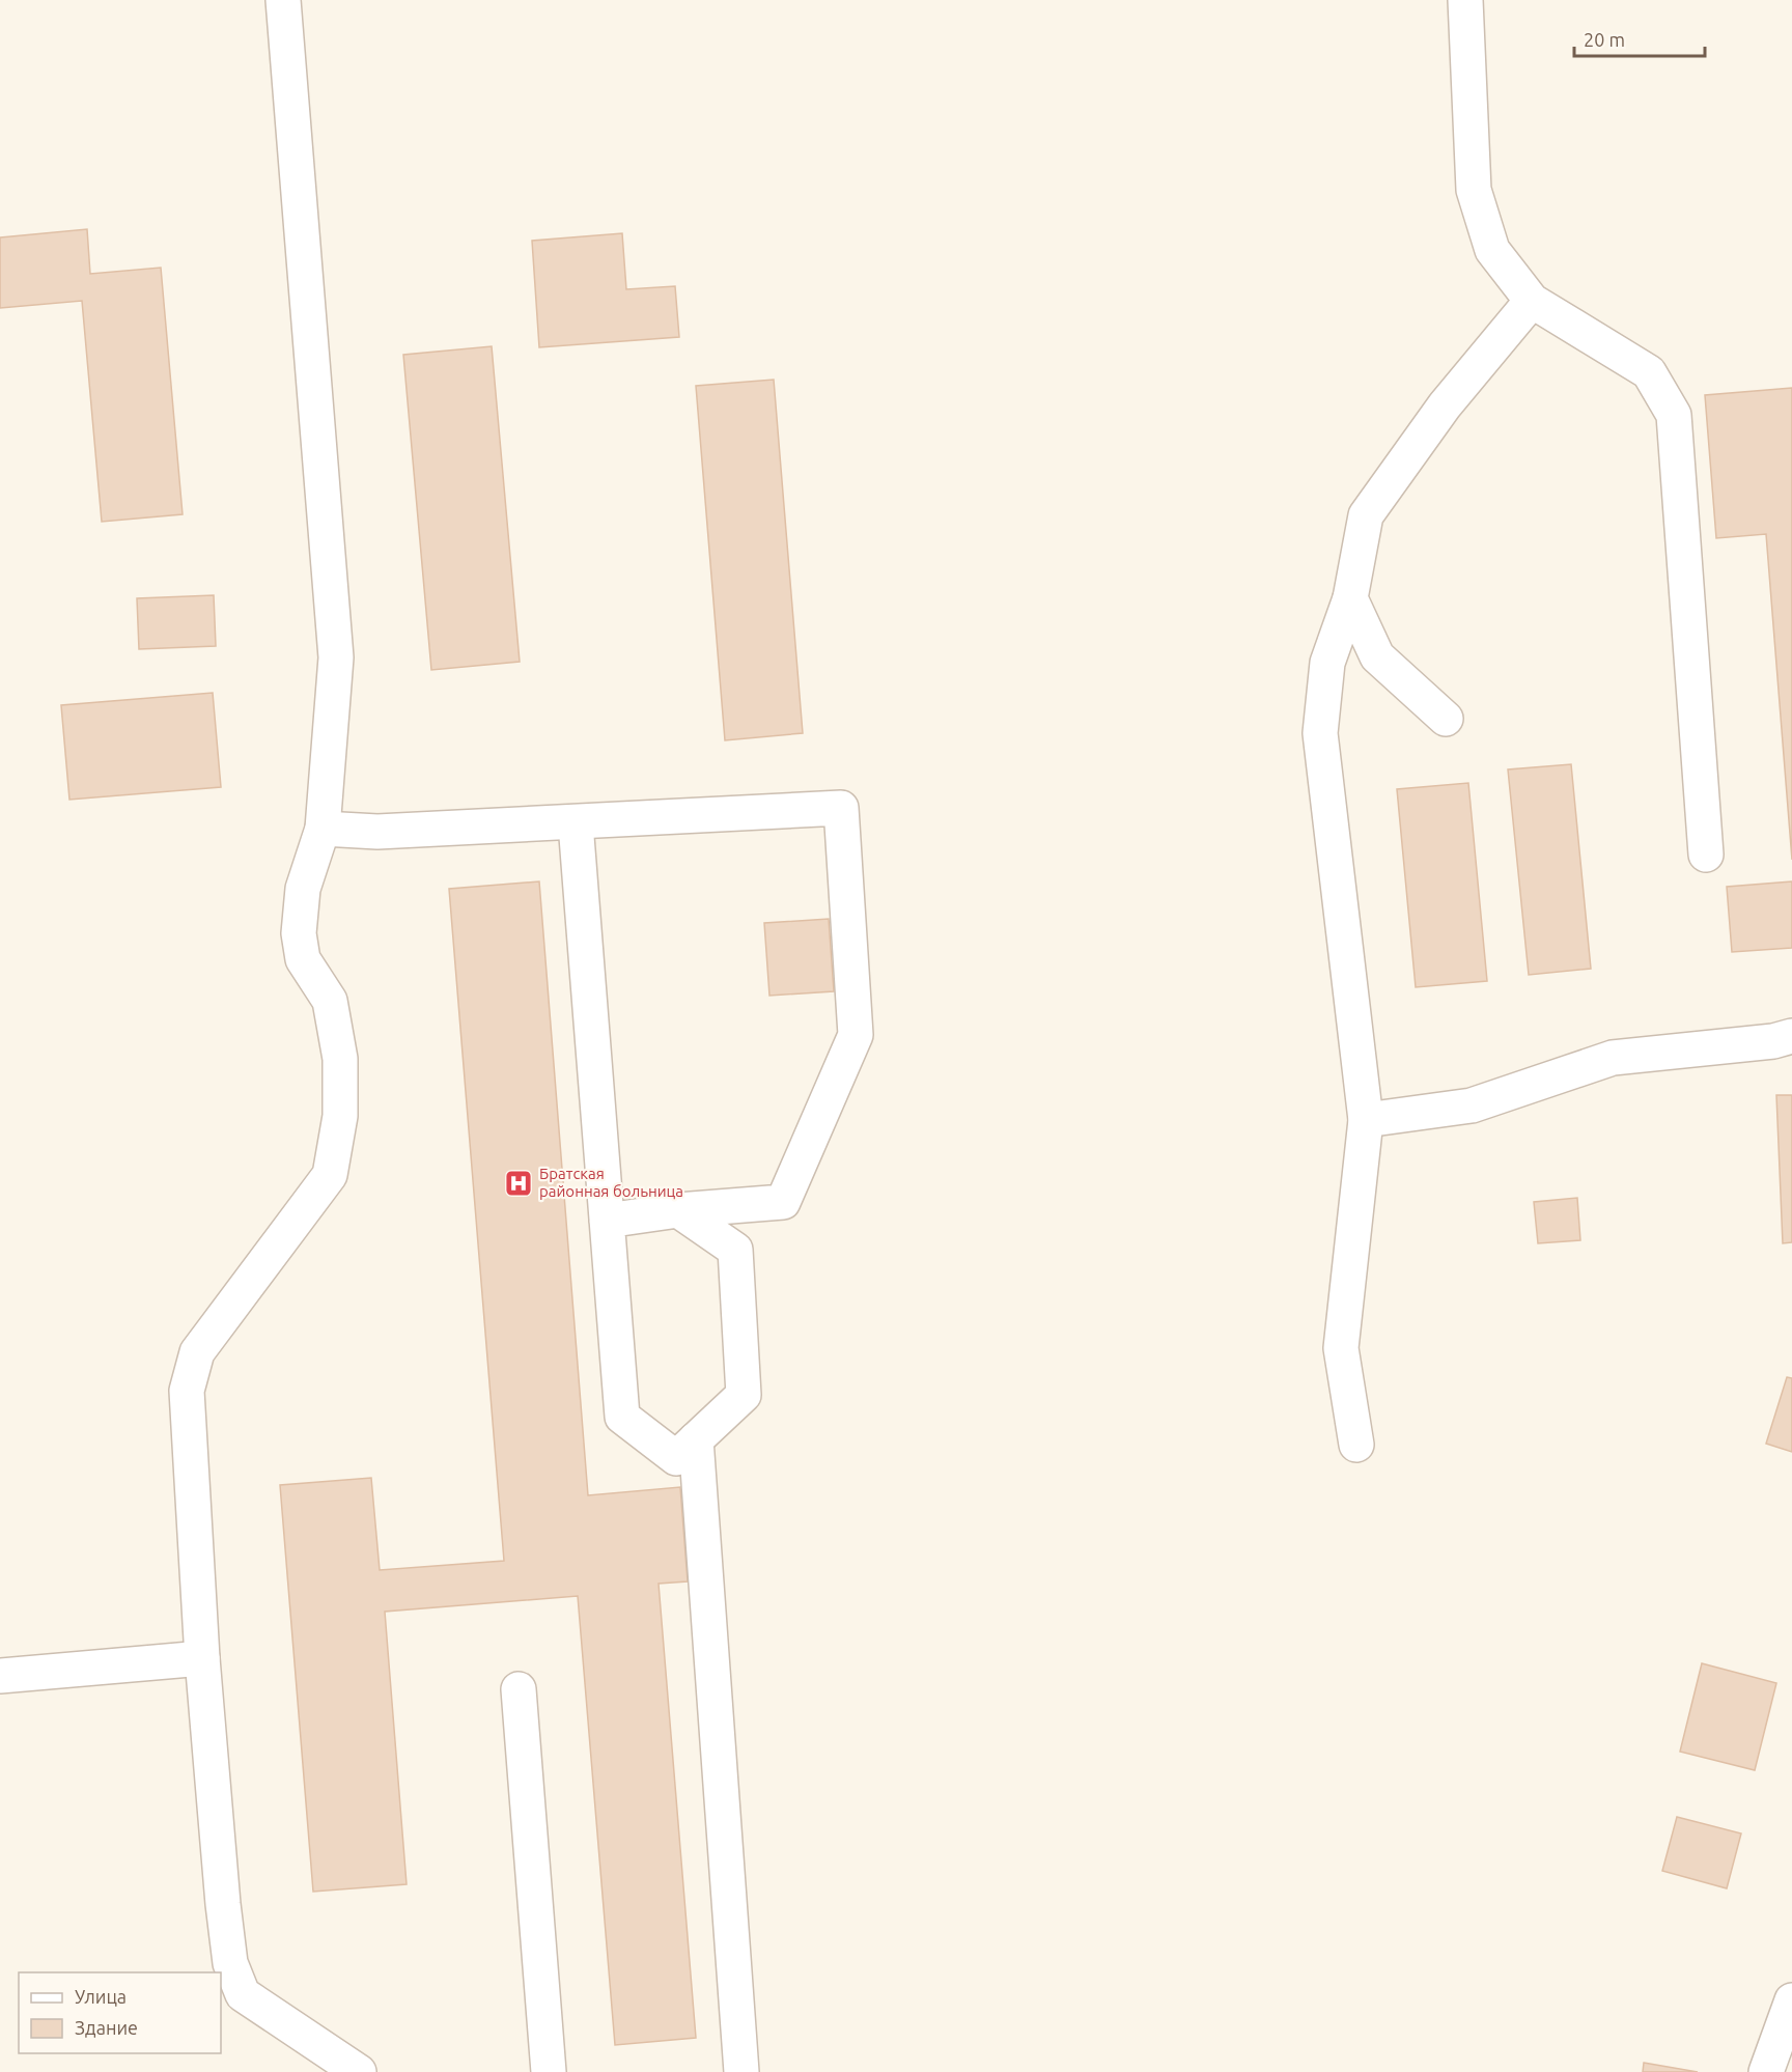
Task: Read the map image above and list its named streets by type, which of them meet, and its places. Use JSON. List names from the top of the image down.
{
  "places": {
    "hospital": ["Братская районная больница"]
  },
  "legend": ["Улица", "Здание"],
  "scale_bar": "20 m"
}
